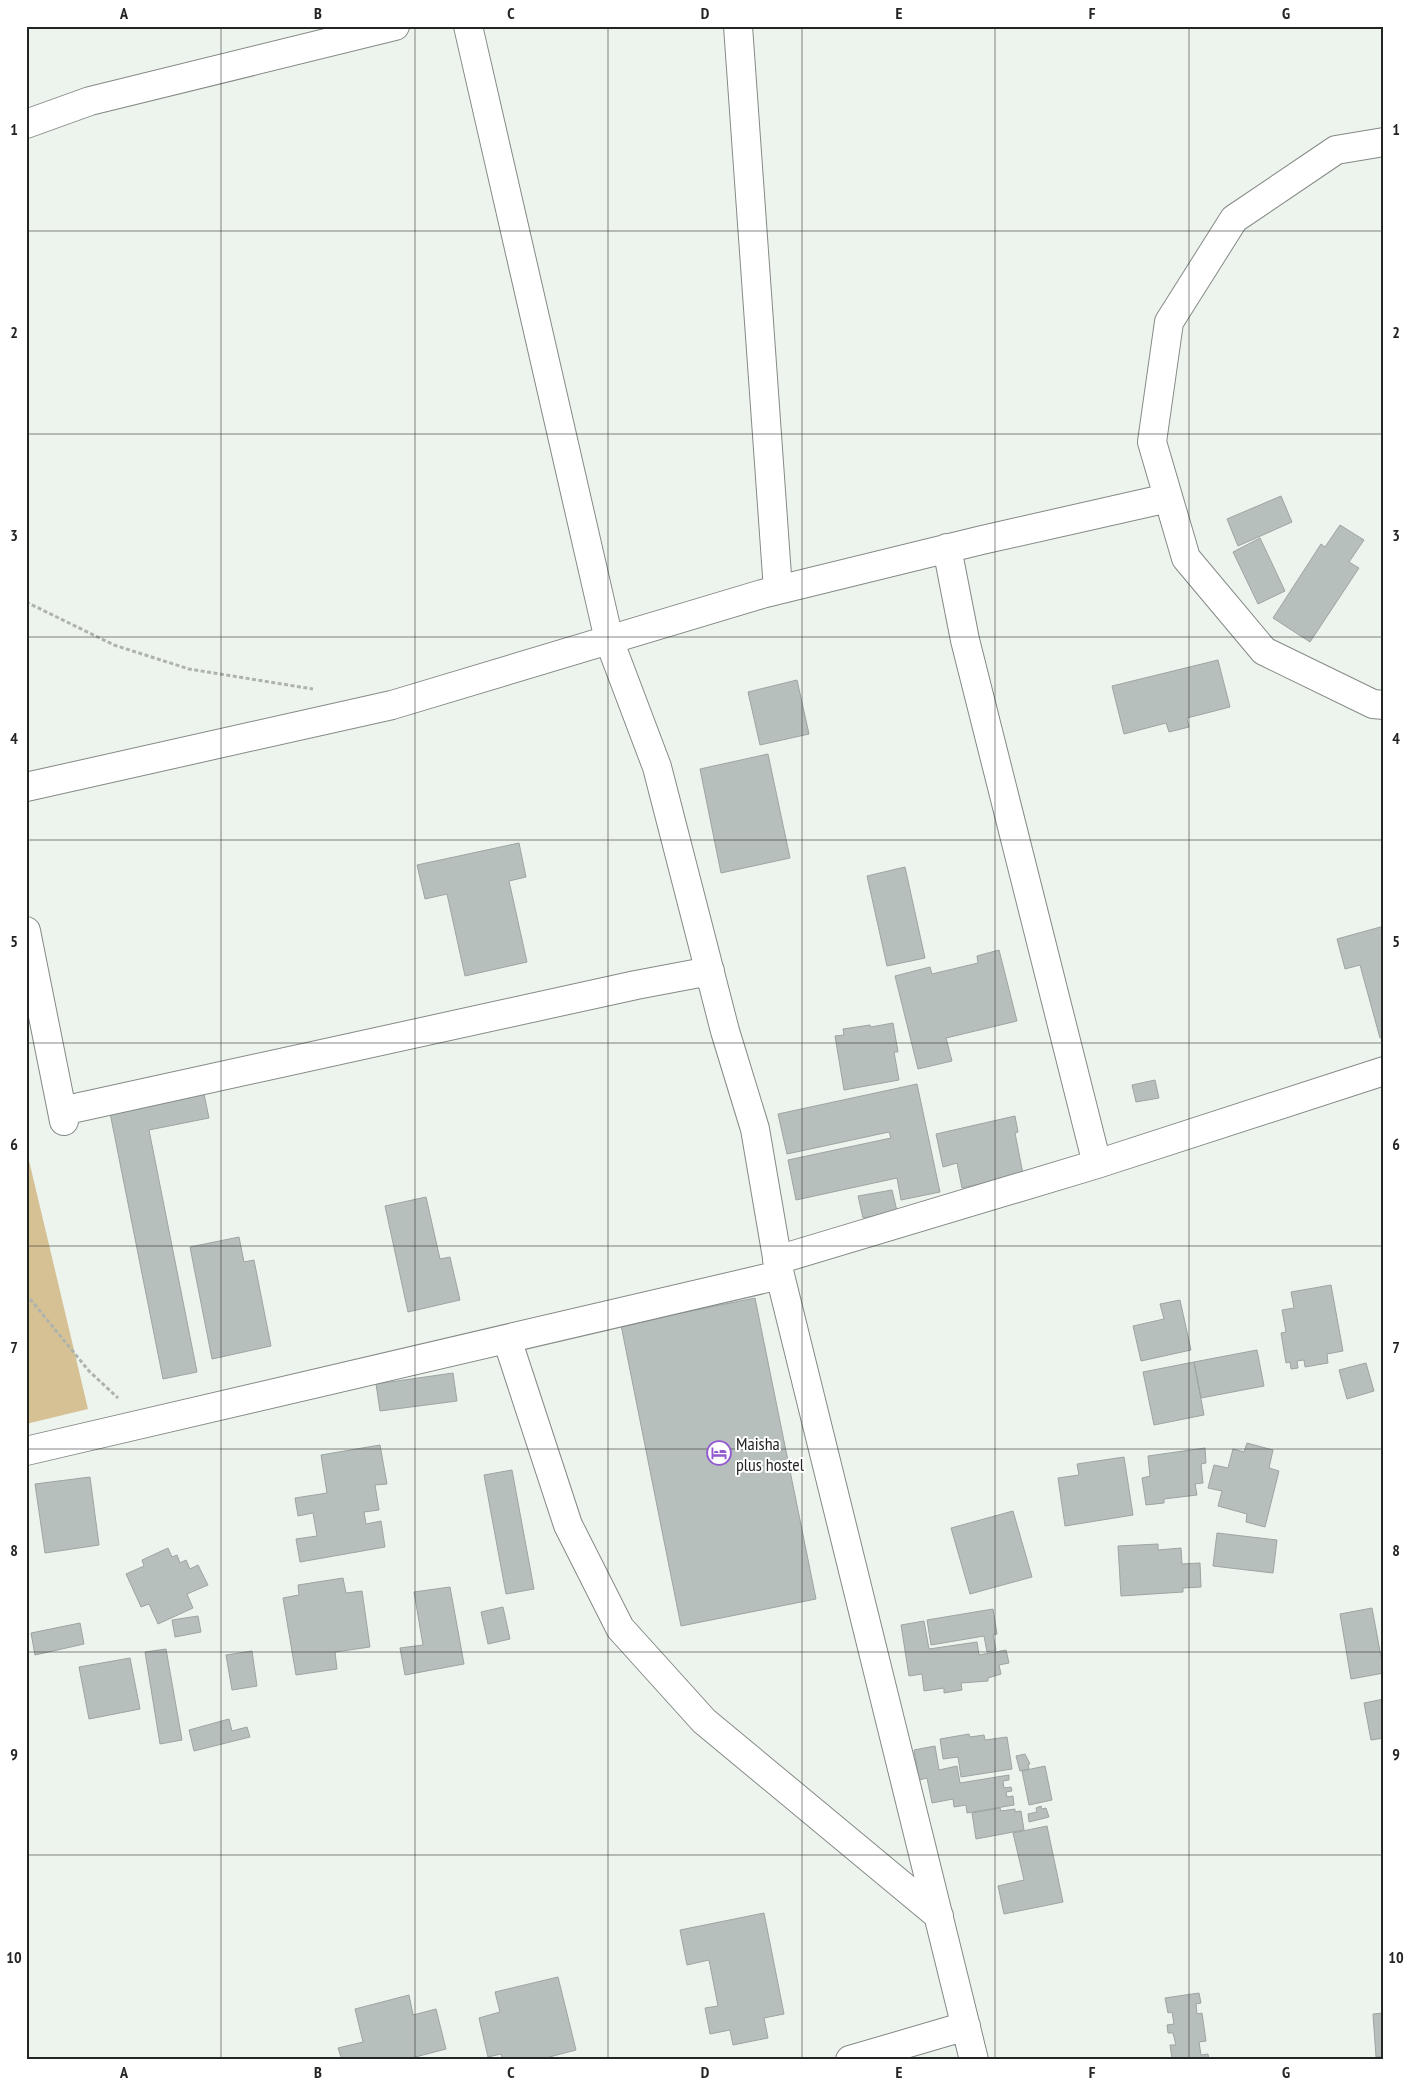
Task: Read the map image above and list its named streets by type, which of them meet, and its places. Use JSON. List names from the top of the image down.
{
  "places": {
    "hotel": ["Maisha plus hostel"]
  },
  "grid": {
    "columns": [
      "A",
      "B",
      "C",
      "D",
      "E",
      "F",
      "G"
    ],
    "rows": [
      "1",
      "2",
      "3",
      "4",
      "5",
      "6",
      "7",
      "8",
      "9",
      "10"
    ]
  }
}
